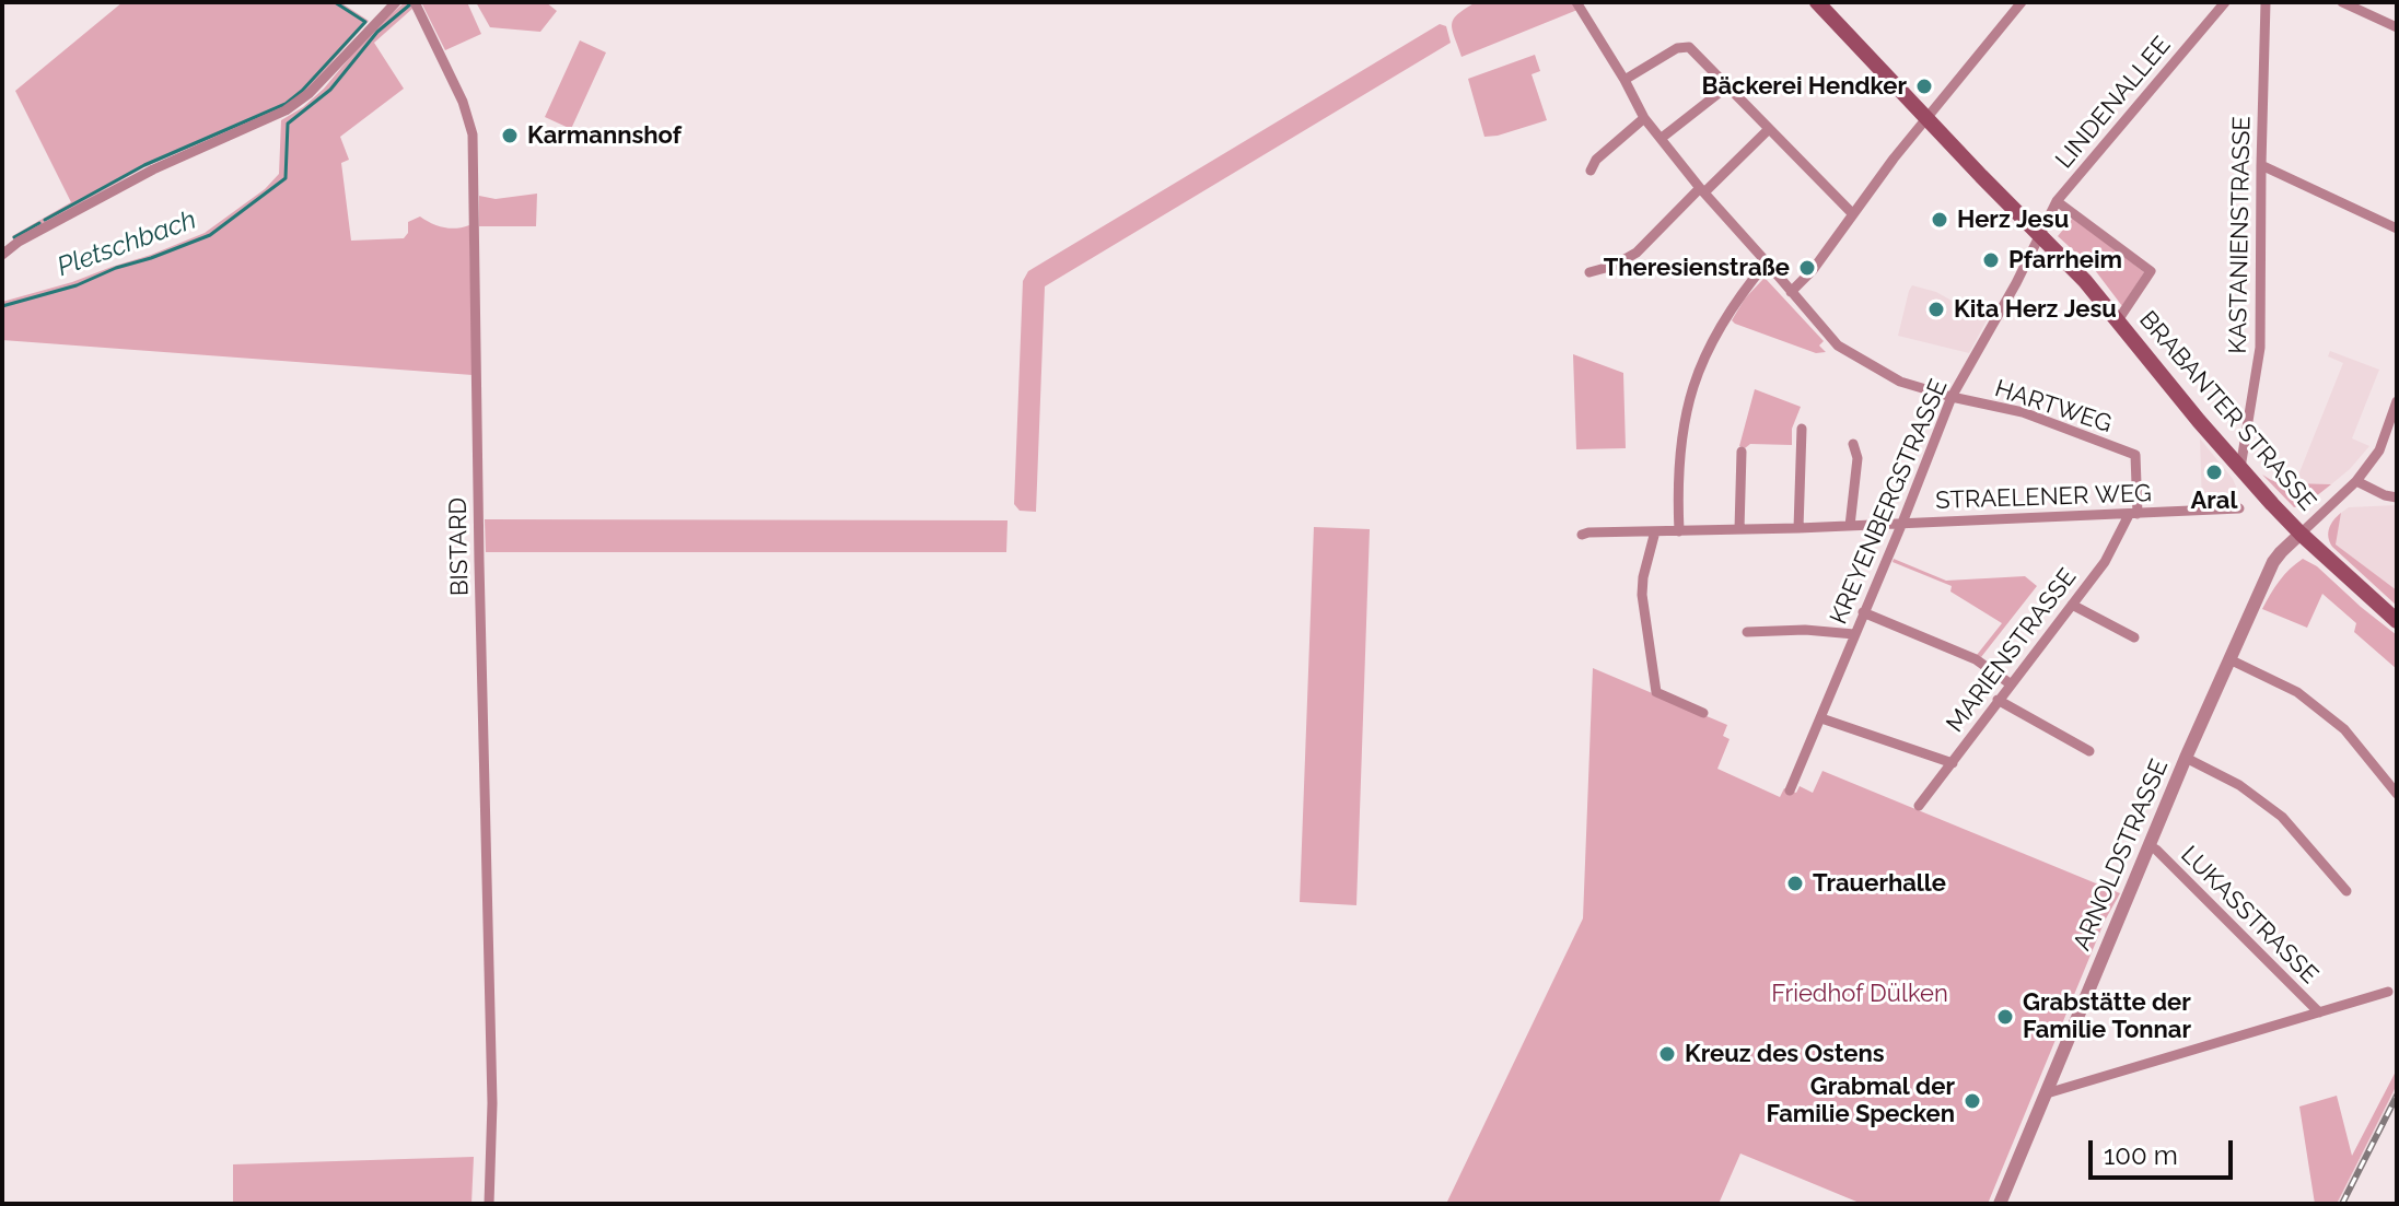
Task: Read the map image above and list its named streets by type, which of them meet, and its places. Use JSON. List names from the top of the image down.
{
  "streets": {
    "main road": ["BRABANTER STRASSE"],
    "street": [
      "LINDENALLEE",
      "KASTANIENSTRASSE",
      "HARTWEG",
      "STRAELENER WEG",
      "KREYENBERGSTRASSE",
      "BISTARD",
      "MARIENSTRASSE",
      "ARNOLDSTRASSE",
      "LUKASSTRASSE"
    ]
  },
  "crossings": [
    ["LINDENALLEE", "BRABANTER STRASSE"],
    ["LINDENALLEE", "KREYENBERGSTRASSE"],
    ["KASTANIENSTRASSE", "BRABANTER STRASSE"],
    ["HARTWEG", "STRAELENER WEG"],
    ["HARTWEG", "KREYENBERGSTRASSE"],
    ["HARTWEG", "MARIENSTRASSE"],
    ["BRABANTER STRASSE", "KREYENBERGSTRASSE"],
    ["BRABANTER STRASSE", "ARNOLDSTRASSE"],
    ["STRAELENER WEG", "KREYENBERGSTRASSE"],
    ["STRAELENER WEG", "MARIENSTRASSE"],
    ["ARNOLDSTRASSE", "LUKASSTRASSE"]
  ],
  "water": ["Pletschbach"],
  "parks": ["Friedhof Dülken"],
  "places": [
    "Bäckerei Hendker",
    "Karmannshof",
    "Herz Jesu",
    "Pfarrheim",
    "Theresienstraße",
    "Kita Herz Jesu",
    "Aral",
    "Trauerhalle",
    "Grabstätte der Familie Tonnar",
    "Kreuz des Ostens",
    "Grabmal der Familie Specken"
  ],
  "scale_bar": "100 m"
}
